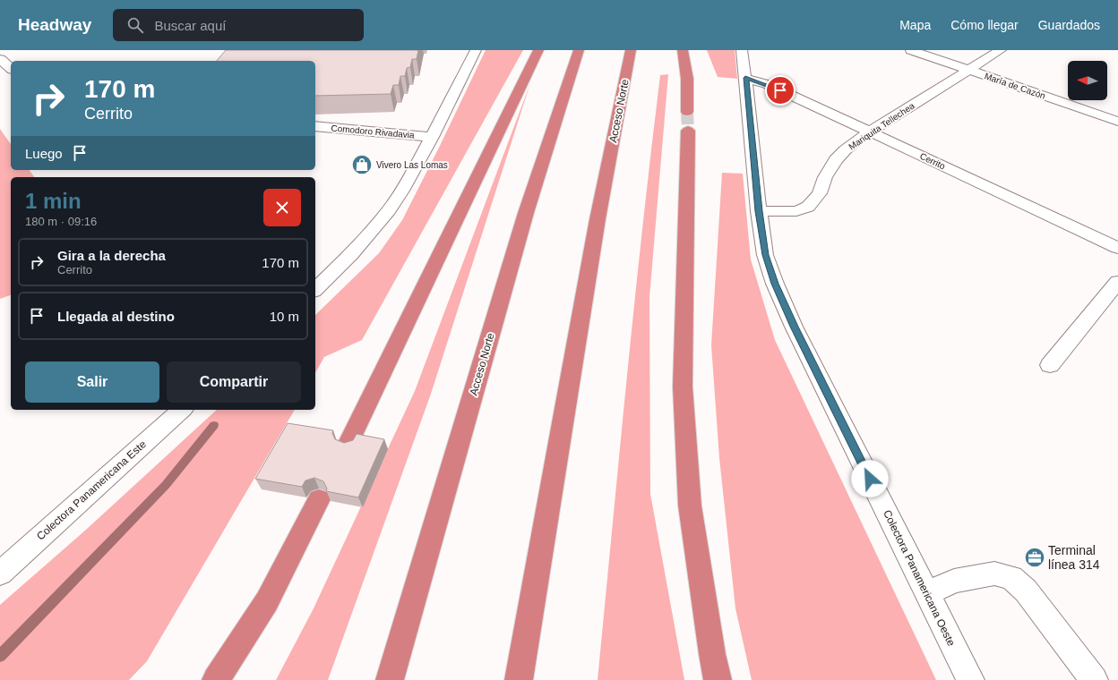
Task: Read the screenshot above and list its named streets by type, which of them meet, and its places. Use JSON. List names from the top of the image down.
{
  "streets": {
    "highway": ["Acceso Norte"],
    "street": [
      "María de Cazón",
      "Mariquita Tellechea",
      "Comodoro Rivadavia",
      "Cerrito",
      "Colectora Panamericana Este",
      "Colectora Panamericana Oeste"
    ]
  },
  "crossings": [
    ["María de Cazón", "Mariquita Tellechea"],
    ["Mariquita Tellechea", "Cerrito"],
    ["Mariquita Tellechea", "Colectora Panamericana Oeste"],
    ["Cerrito", "Colectora Panamericana Oeste"]
  ],
  "places": {
    "shop": ["Vivero Las Lomas"],
    "office": ["Terminal línea 314"]
  },
  "north": "left",
  "page": {
    "header": "Headway",
    "search": "Buscar aquí",
    "nav": ["Mapa", "Cómo llegar", "Guardados"],
    "turn": ["170 m", "Cerrito"],
    "then": "Luego",
    "heading": ["1 min", "180 m · 09:16"],
    "list": [
      {
        "name": "Gira a la derecha",
        "note": "Cerrito",
        "value": "170 m"
      },
      {
        "name": "Llegada al destino",
        "value": "10 m"
      }
    ],
    "buttons": ["Salir", "Compartir"]
  }
}
